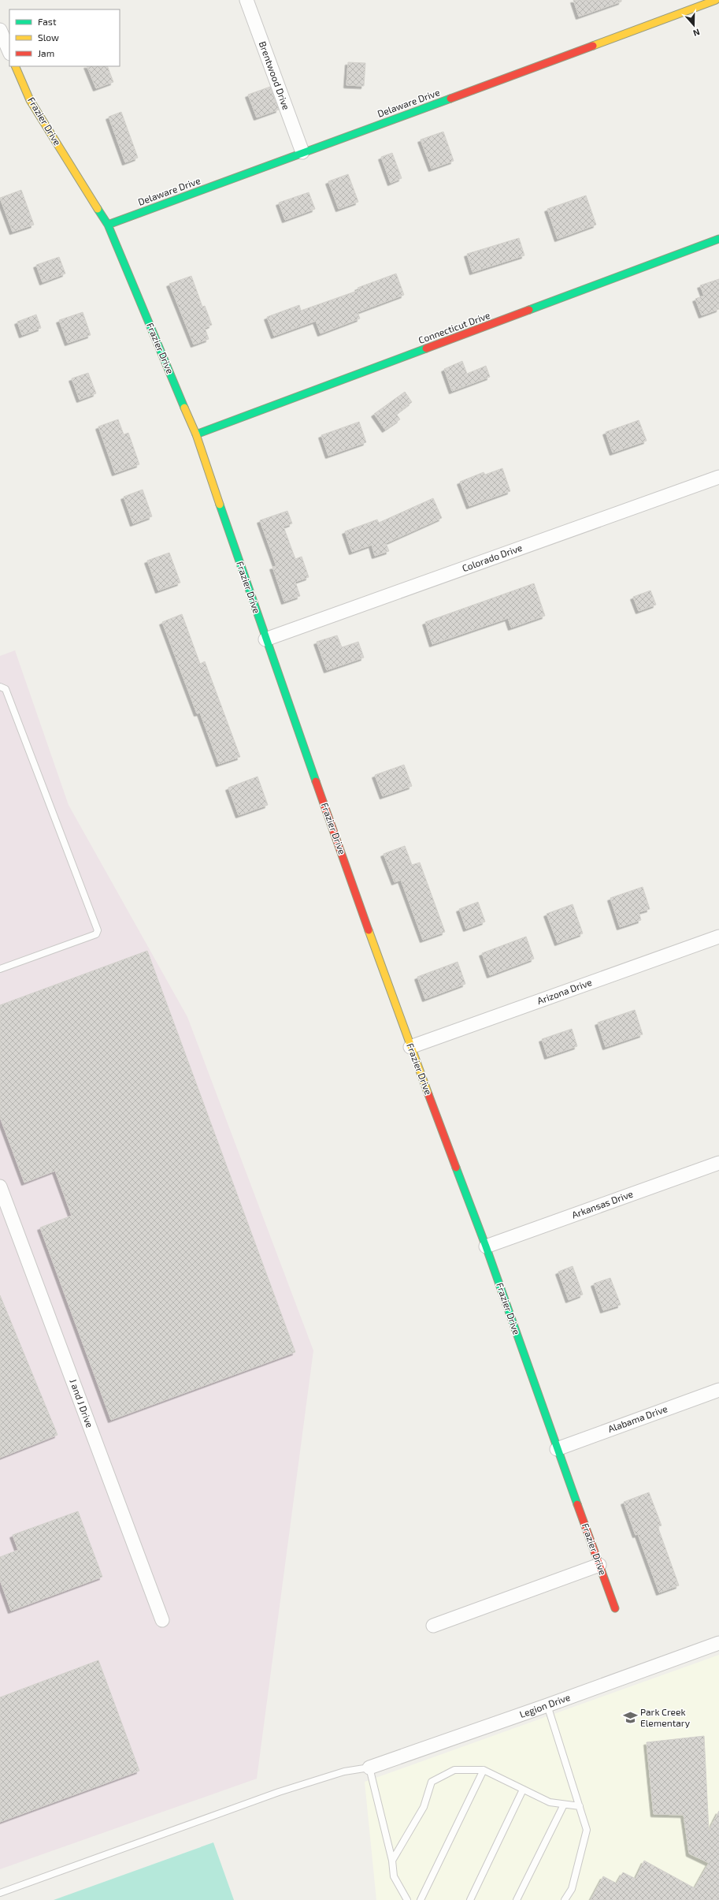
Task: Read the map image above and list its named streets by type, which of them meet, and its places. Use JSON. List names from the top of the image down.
{
  "streets": {
    "street": [
      "Brentwood Drive",
      "Delaware Drive",
      "Frazier Drive",
      "Connecticut Drive",
      "Colorado Drive",
      "Arizona Drive",
      "Arkansas Drive",
      "J and J Drive",
      "Alabama Drive",
      "Legion Drive"
    ]
  },
  "crossings": [
    ["Brentwood Drive", "Delaware Drive"],
    ["Delaware Drive", "Frazier Drive"],
    ["Frazier Drive", "Connecticut Drive"],
    ["Frazier Drive", "Colorado Drive"],
    ["Frazier Drive", "Arizona Drive"],
    ["Frazier Drive", "Arkansas Drive"],
    ["Frazier Drive", "Alabama Drive"]
  ],
  "places": {
    "school or university": ["Park Creek Elementary"]
  },
  "legend": ["Fast", "Slow", "Jam"],
  "north": "bottom"
}
